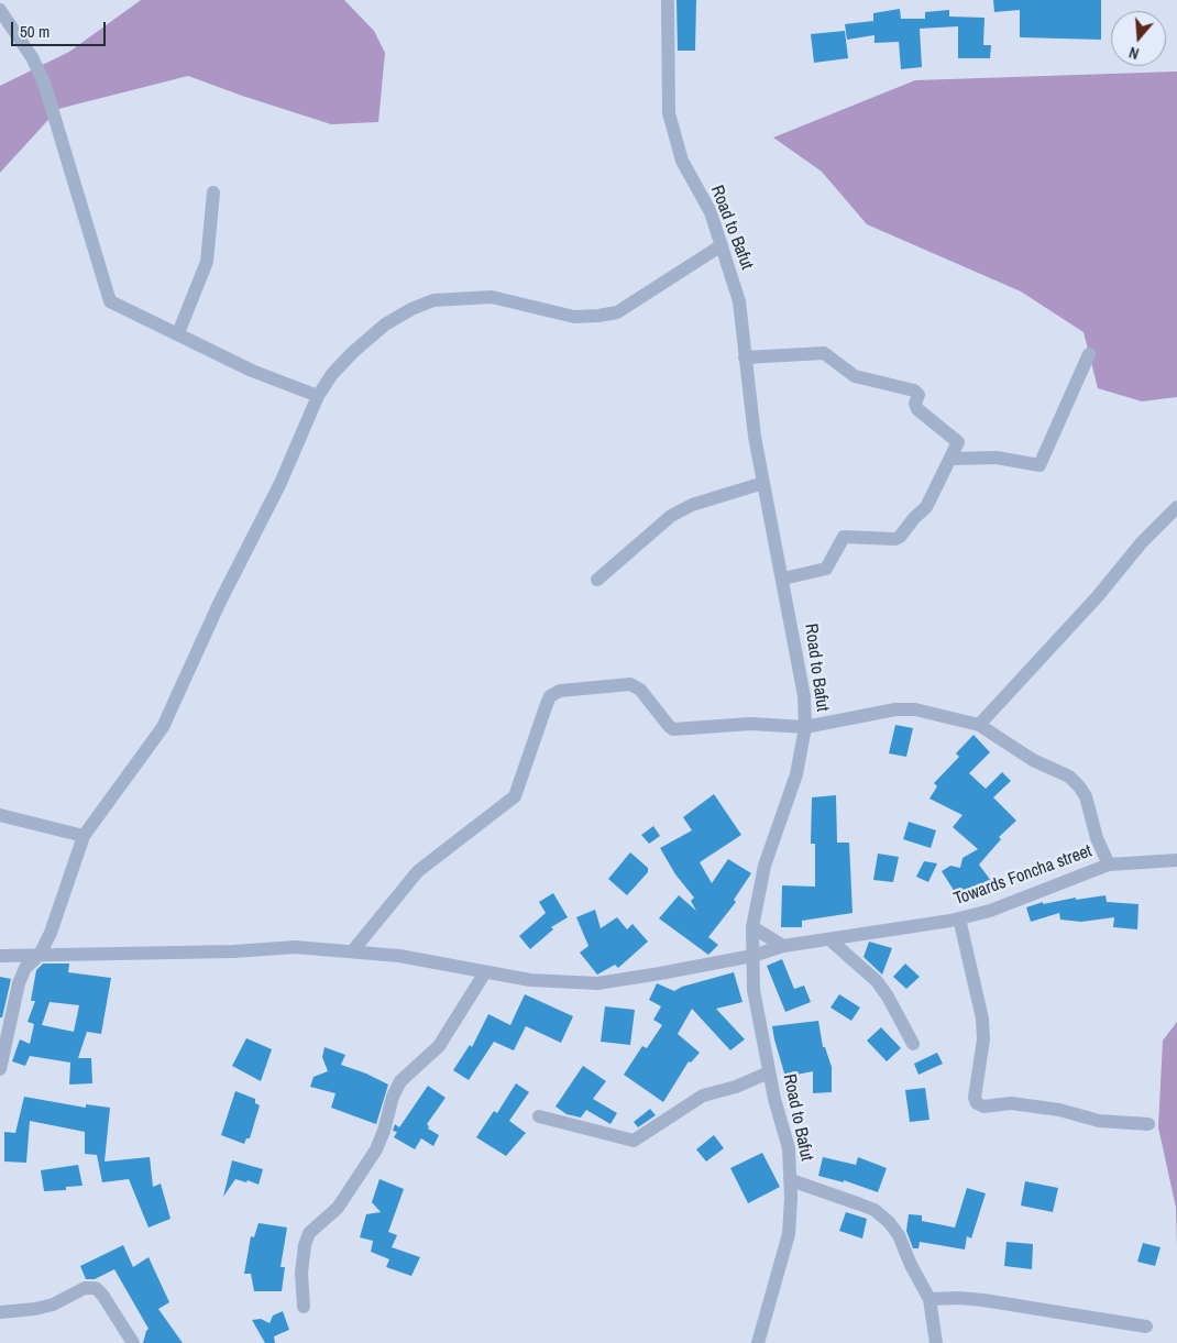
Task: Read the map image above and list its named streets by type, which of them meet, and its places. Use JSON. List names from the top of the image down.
{
  "streets": {
    "street": ["Road to Bafut", "Towards Foncha street"]
  },
  "crossings": [
    ["Road to Bafut", "Towards Foncha street"]
  ],
  "scale_bar": "50 m",
  "north": "bottom"
}
